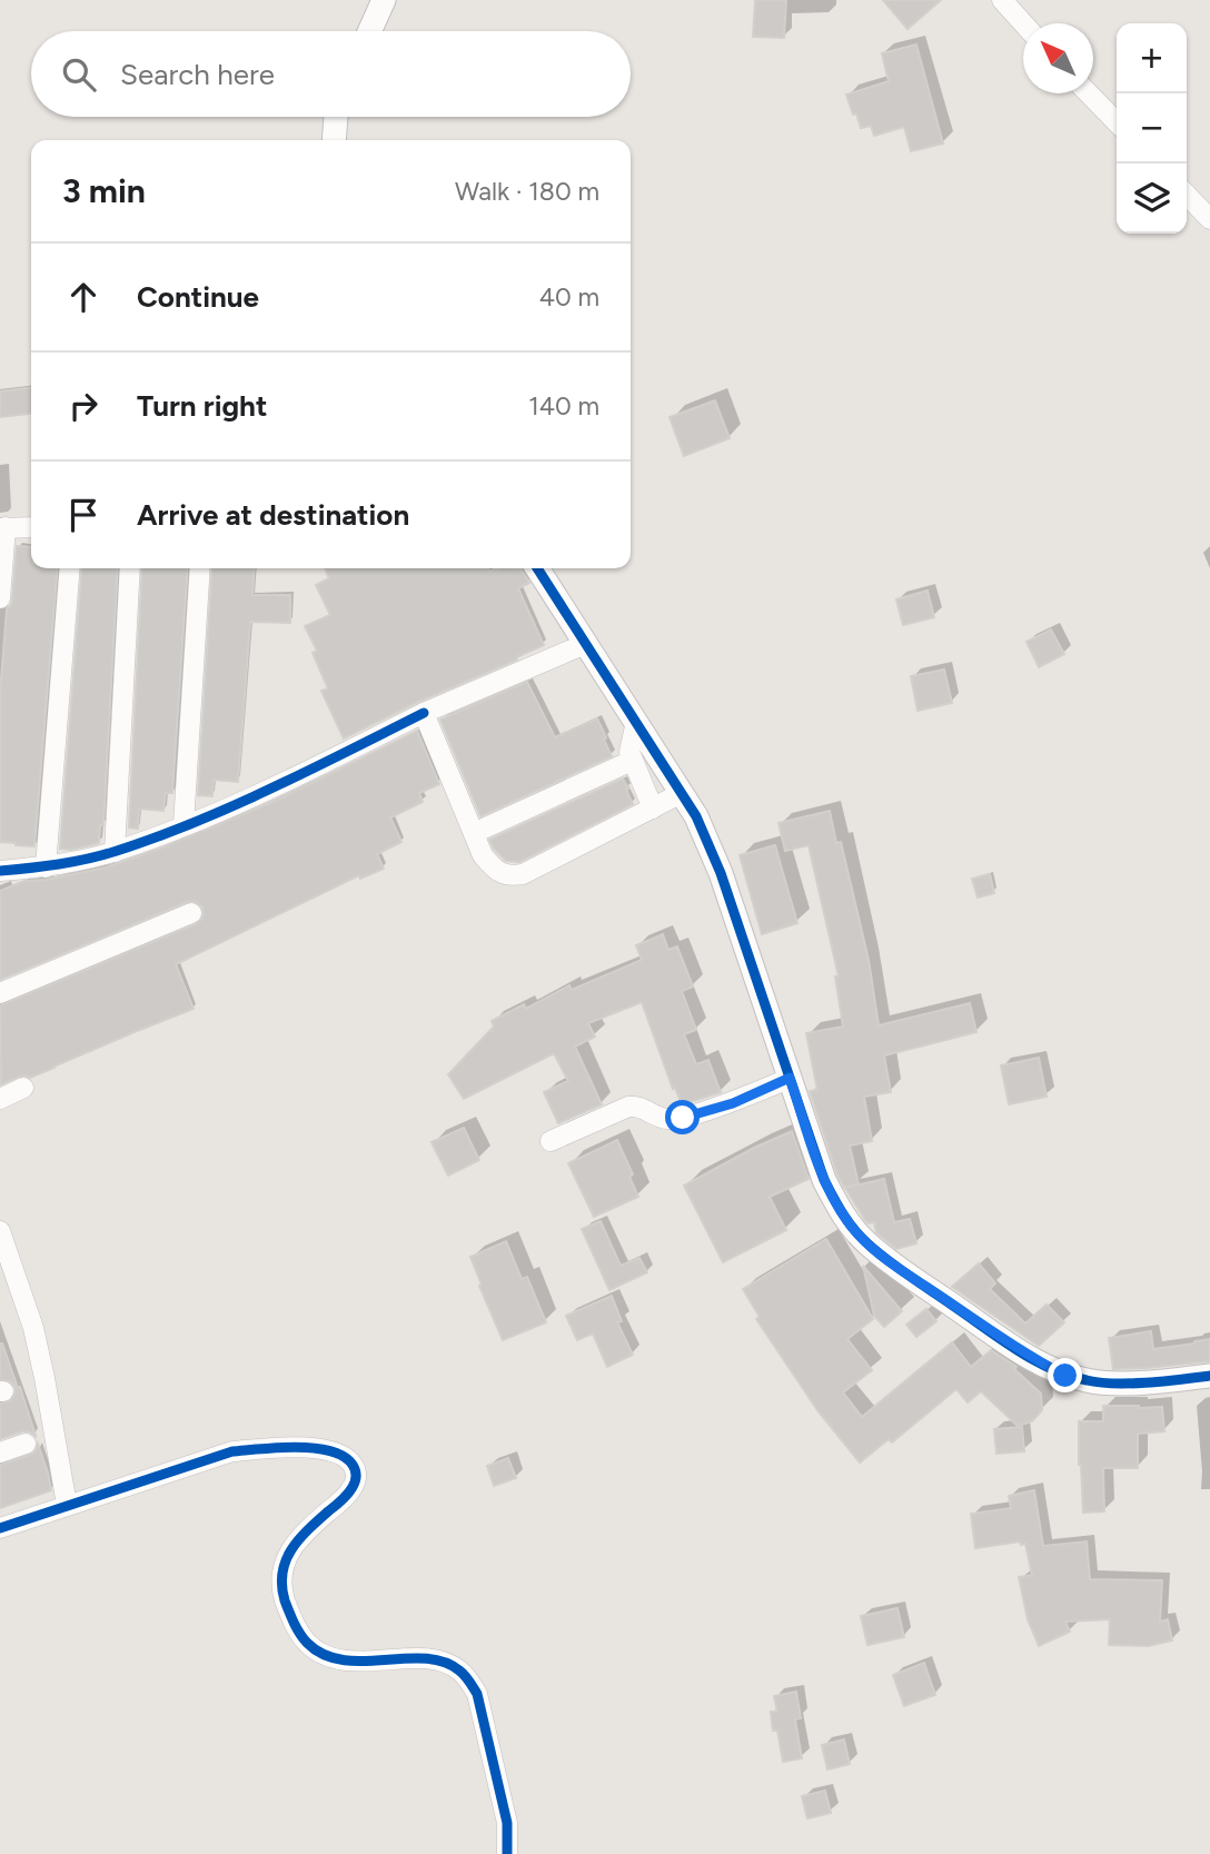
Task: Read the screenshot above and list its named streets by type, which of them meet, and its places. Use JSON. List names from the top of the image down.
{
  "north": "top left",
  "page": {
    "map_buttons": ["+", "−"],
    "search": "Search here",
    "heading": ["3 min", "Walk · 180 m"],
    "list": [
      ["Continue", "40 m"],
      ["Turn right", "140 m"],
      "Arrive at destination"
    ]
  }
}
